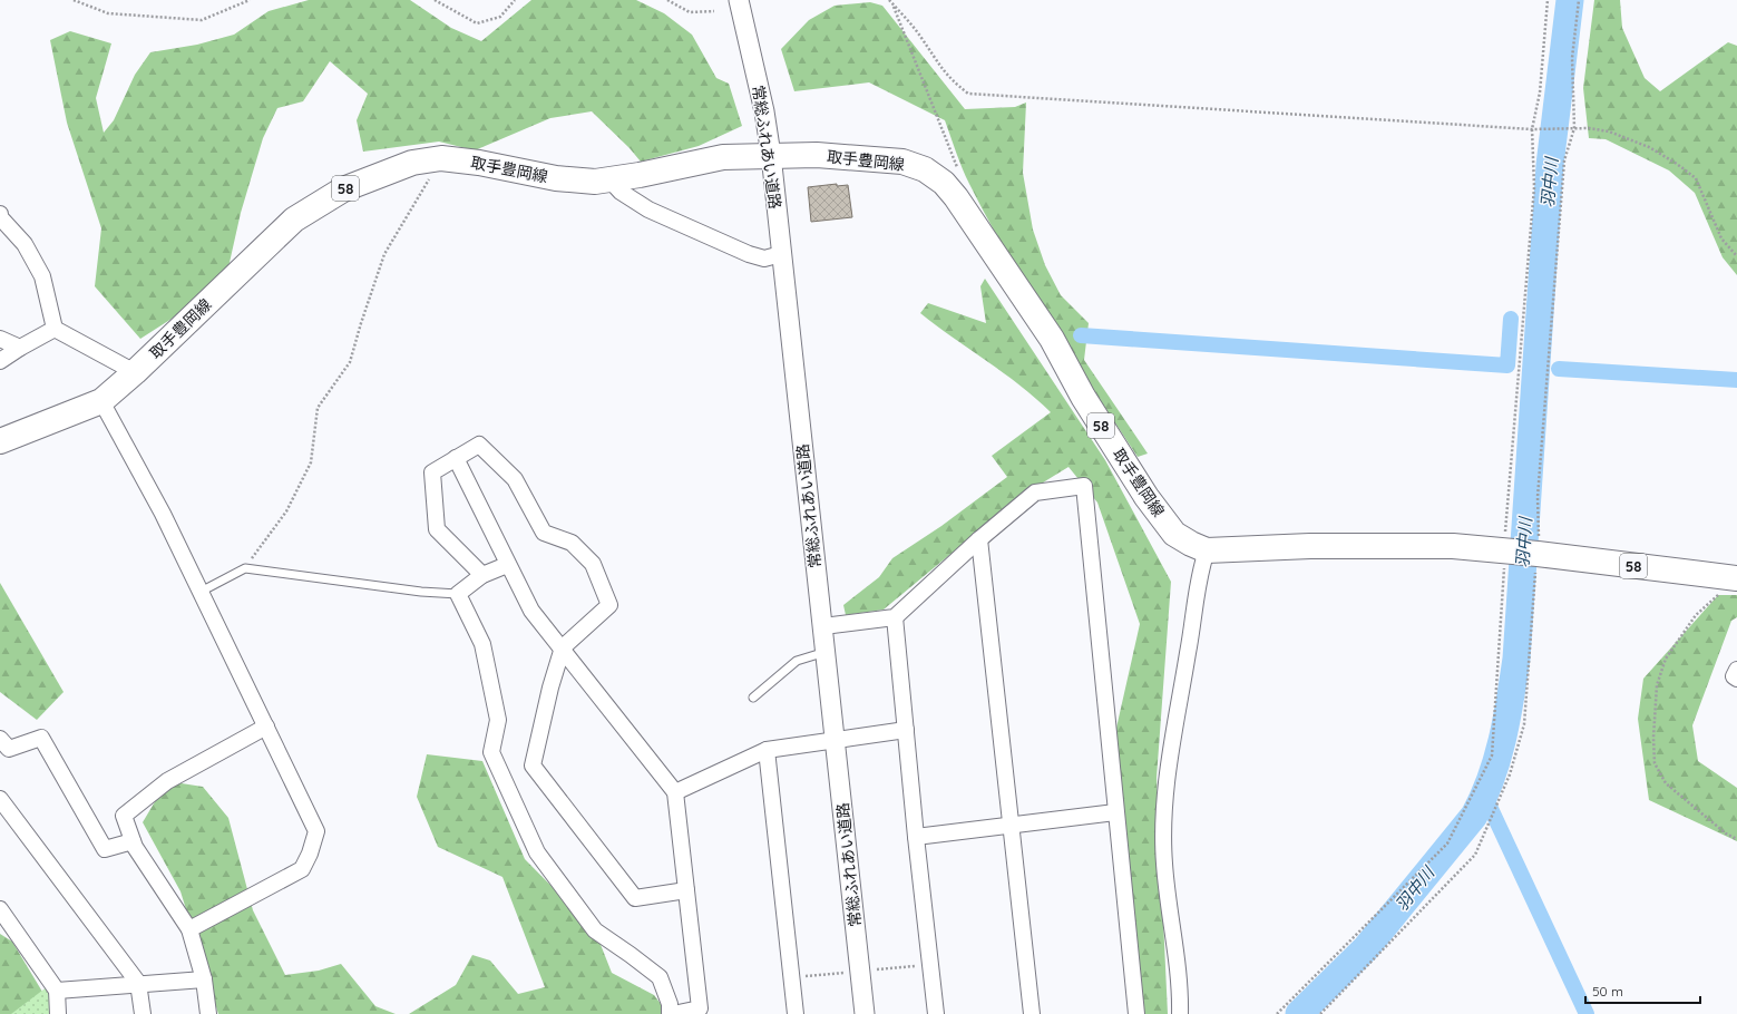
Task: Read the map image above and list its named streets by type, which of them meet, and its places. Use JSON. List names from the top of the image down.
{
  "streets": {
    "main road": ["取手豊岡線", "58"],
    "street": ["常総ふれあい道路"]
  },
  "crossings": [
    ["常総ふれあい道路", "取手豊岡線"]
  ],
  "water": ["羽中川"],
  "scale_bar": "50 m"
}
